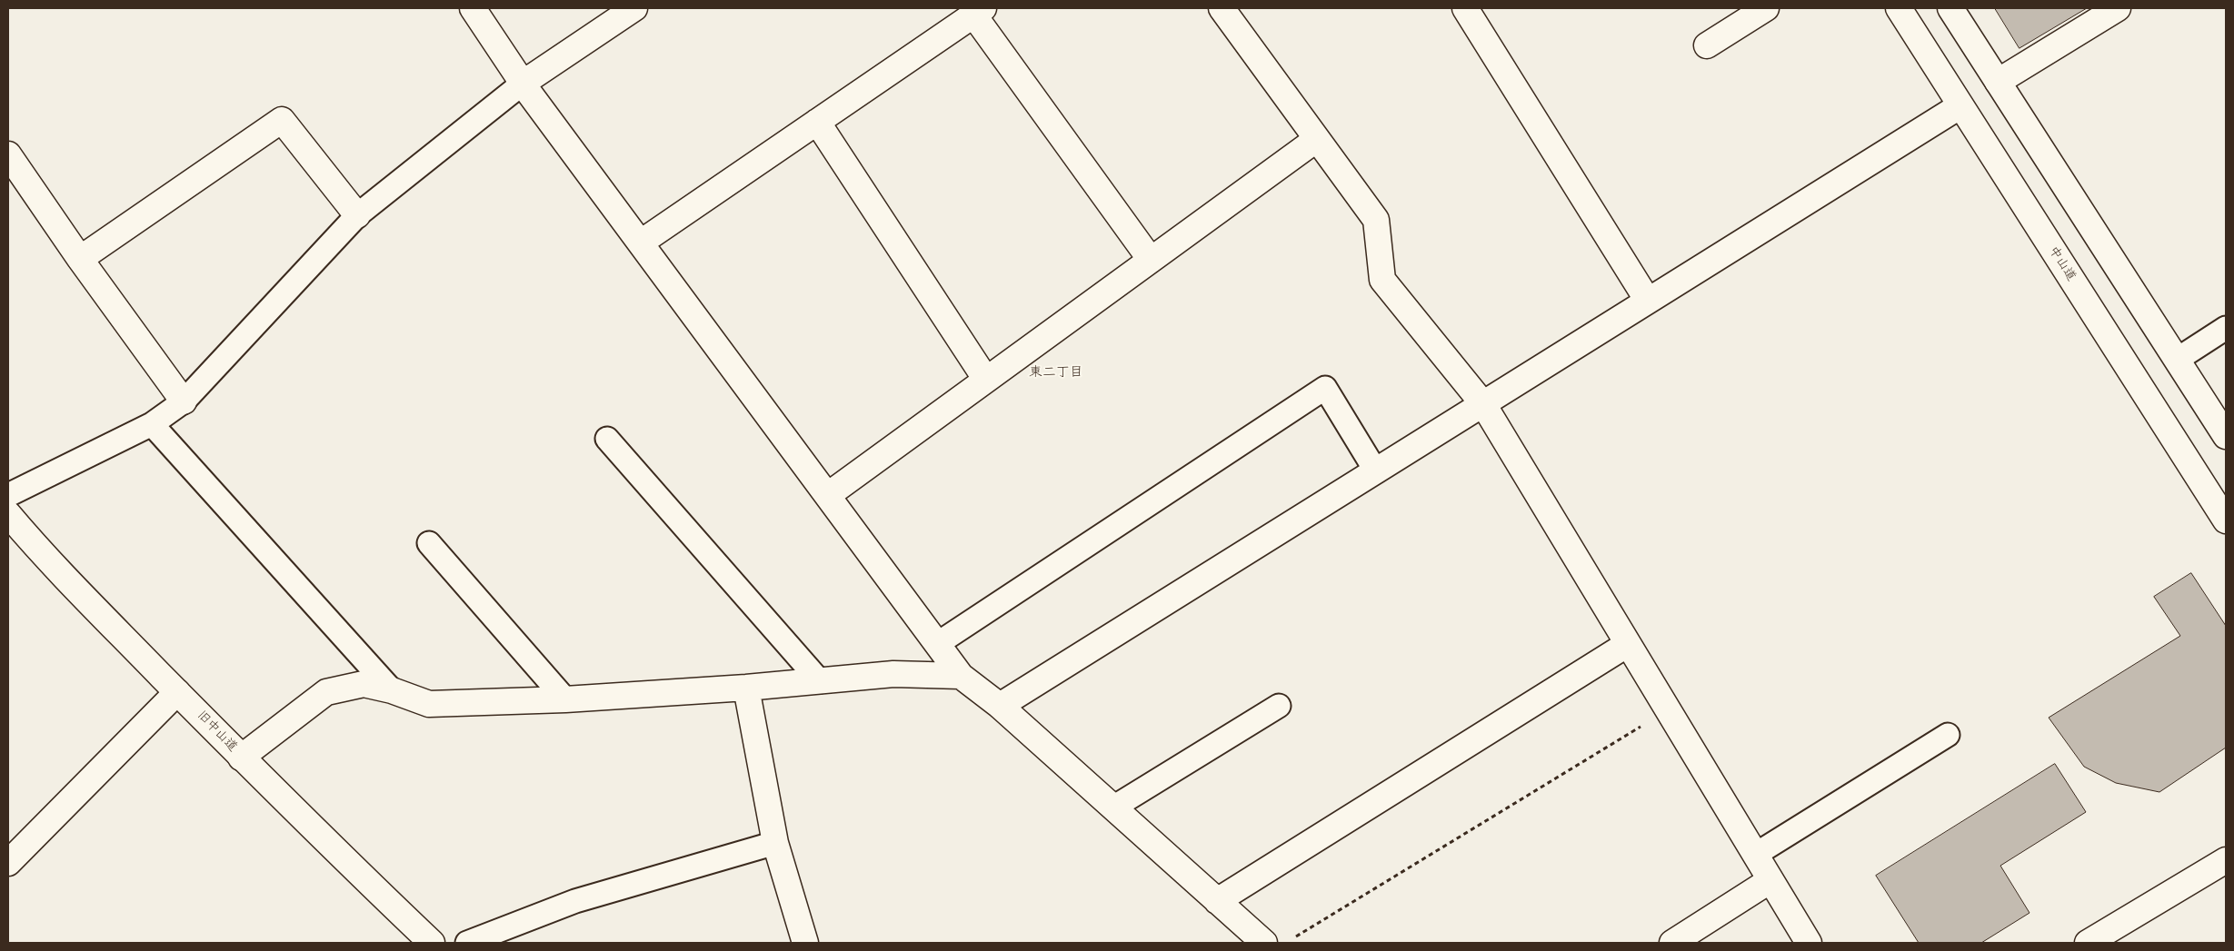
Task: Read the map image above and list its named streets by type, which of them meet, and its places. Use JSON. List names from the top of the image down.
{
  "streets": {
    "main road": ["中山道", "旧中山道"]
  },
  "districts": ["東二丁目"]
}
